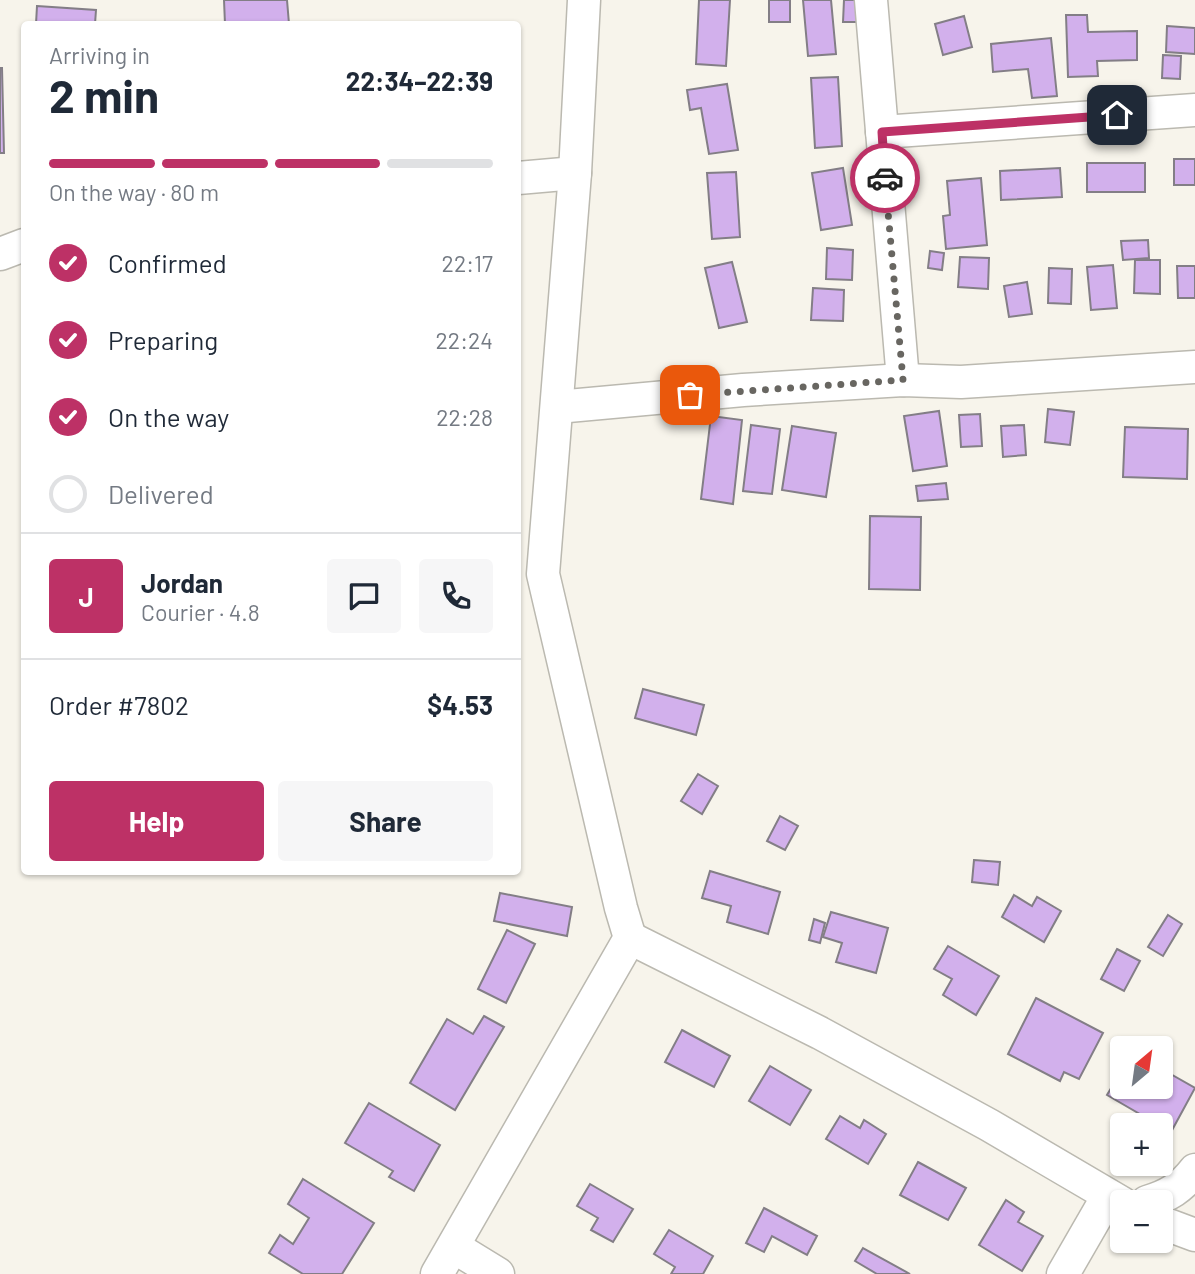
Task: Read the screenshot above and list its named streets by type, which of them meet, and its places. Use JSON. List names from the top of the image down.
{
  "north": "top right",
  "page": {
    "heading": ["2 min", "Arriving in", "22:34–22:39"],
    "panel": [
      "Jordan",
      "Courier · 4.8",
      "Order #7802",
      "$4.53"
    ],
    "bar": "On the way · 80 m",
    "list": [
      ["Confirmed", "22:17"],
      ["Preparing", "22:24"],
      ["On the way", "22:28"],
      "Delivered"
    ],
    "round": "J",
    "buttons": ["Help", "Share"],
    "map_buttons": ["+", "−"]
  }
}
